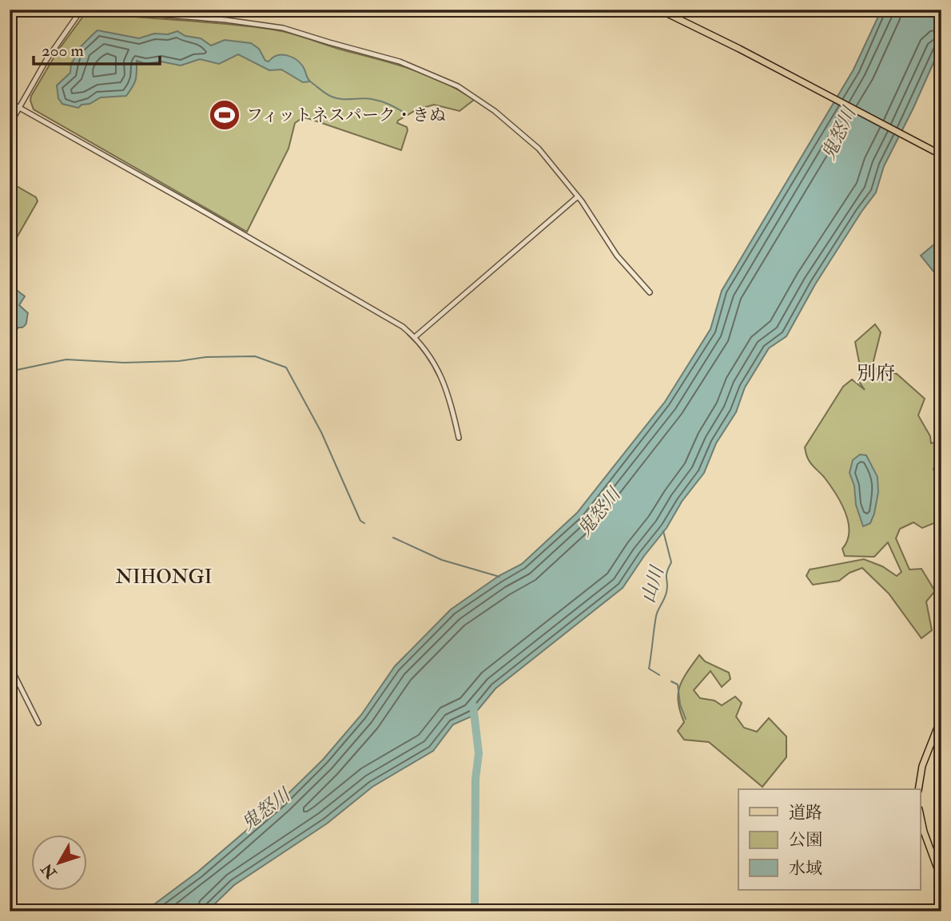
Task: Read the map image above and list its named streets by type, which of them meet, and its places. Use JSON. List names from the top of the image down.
{
  "districts": ["別府", "NIHONGI"],
  "water": ["鬼怒川", "山川"],
  "places": {
    "sports": ["フィットネスパーク・きぬ"]
  },
  "legend": ["道路", "公園", "水域"],
  "scale_bar": "200 m",
  "north": "bottom left"
}
